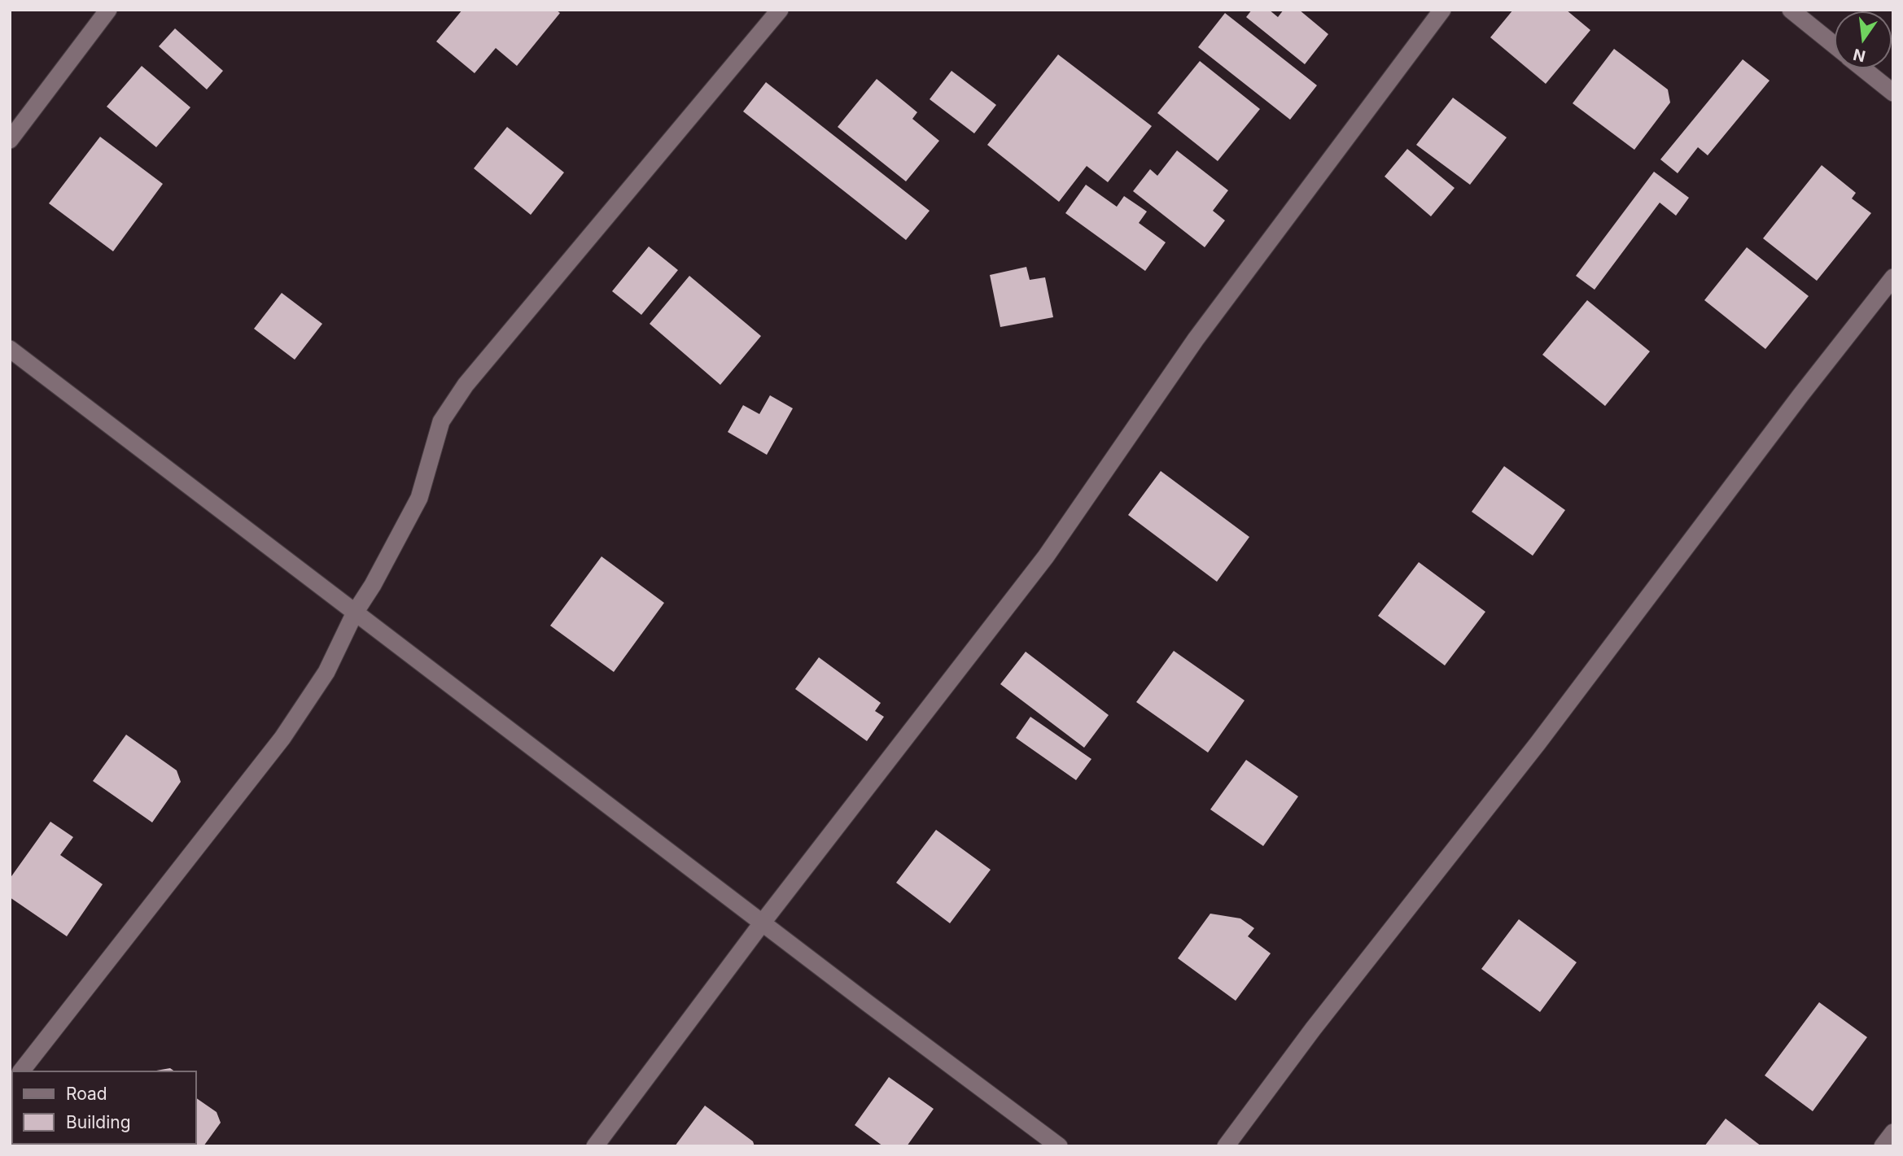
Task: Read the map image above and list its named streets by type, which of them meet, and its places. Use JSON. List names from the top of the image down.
{
  "legend": ["Road", "Building"],
  "north": "bottom"
}
